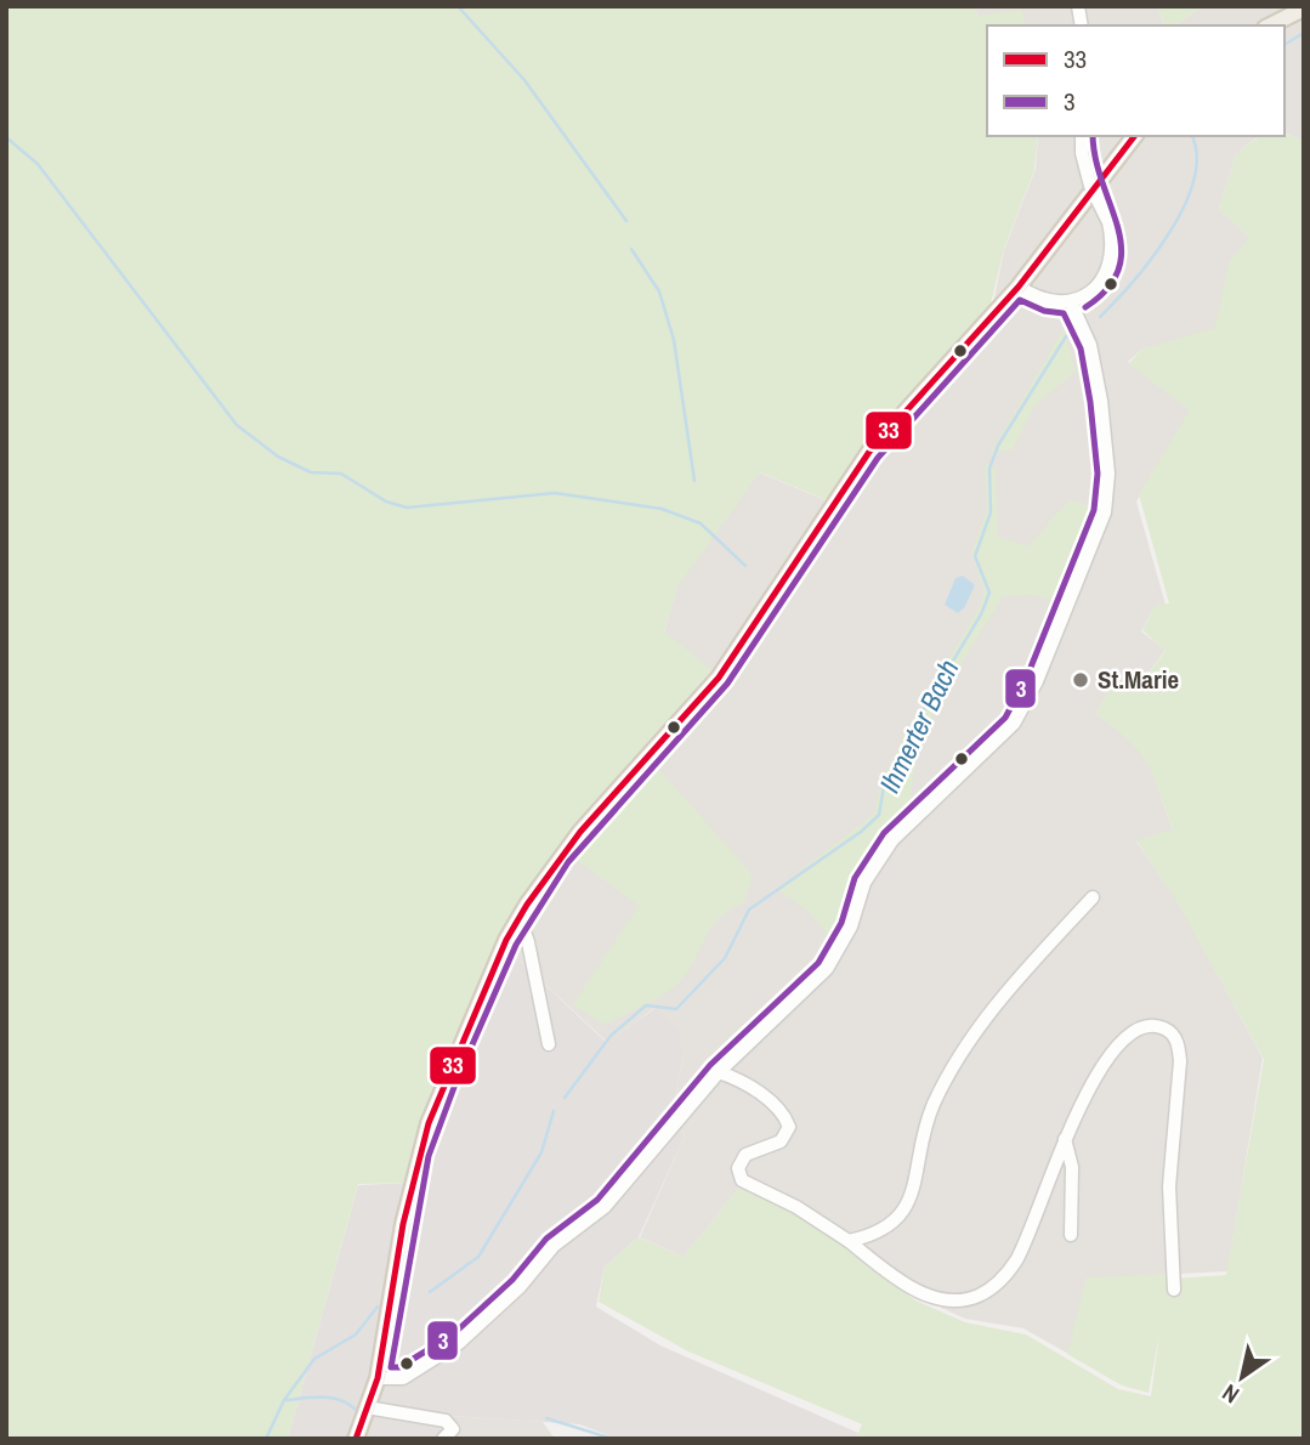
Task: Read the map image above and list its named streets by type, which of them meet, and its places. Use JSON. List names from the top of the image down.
{
  "water": ["Ihmerter Bach"],
  "places": ["St.Marie"],
  "lines": ["transit line 33", "transit line 3"],
  "legend": ["33", "3"],
  "north": "bottom left"
}
